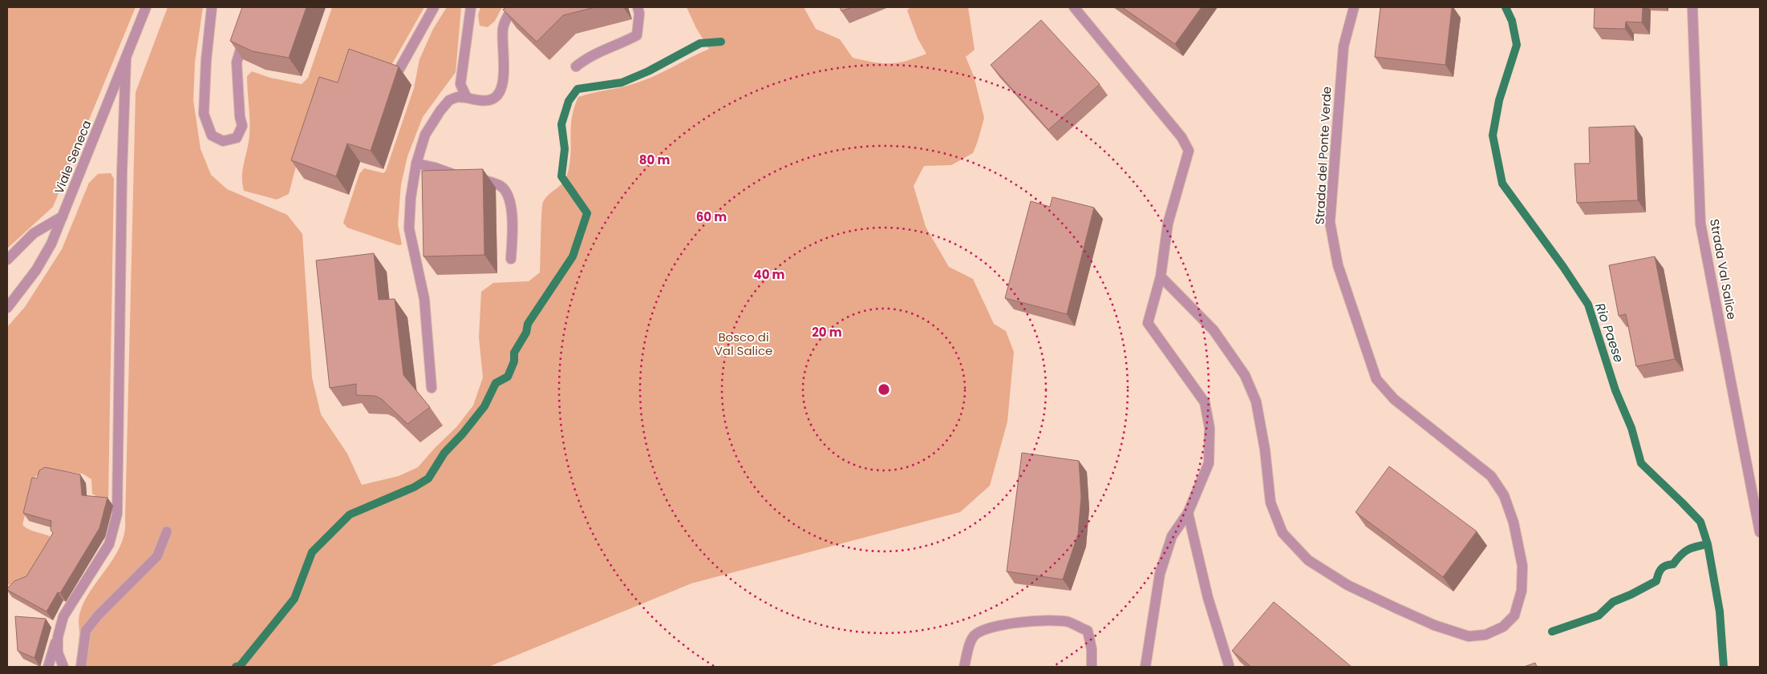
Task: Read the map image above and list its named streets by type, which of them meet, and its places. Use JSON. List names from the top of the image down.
{
  "streets": {
    "street": ["Strada del Ponte Verde", "Viale Seneca", "Strada Val Salice"]
  },
  "water": ["Rio Paese"],
  "parks": ["Bosco di Val Salice"],
  "rings": [
    "80 m",
    "60 m",
    "40 m",
    "20 m"
  ]
}
